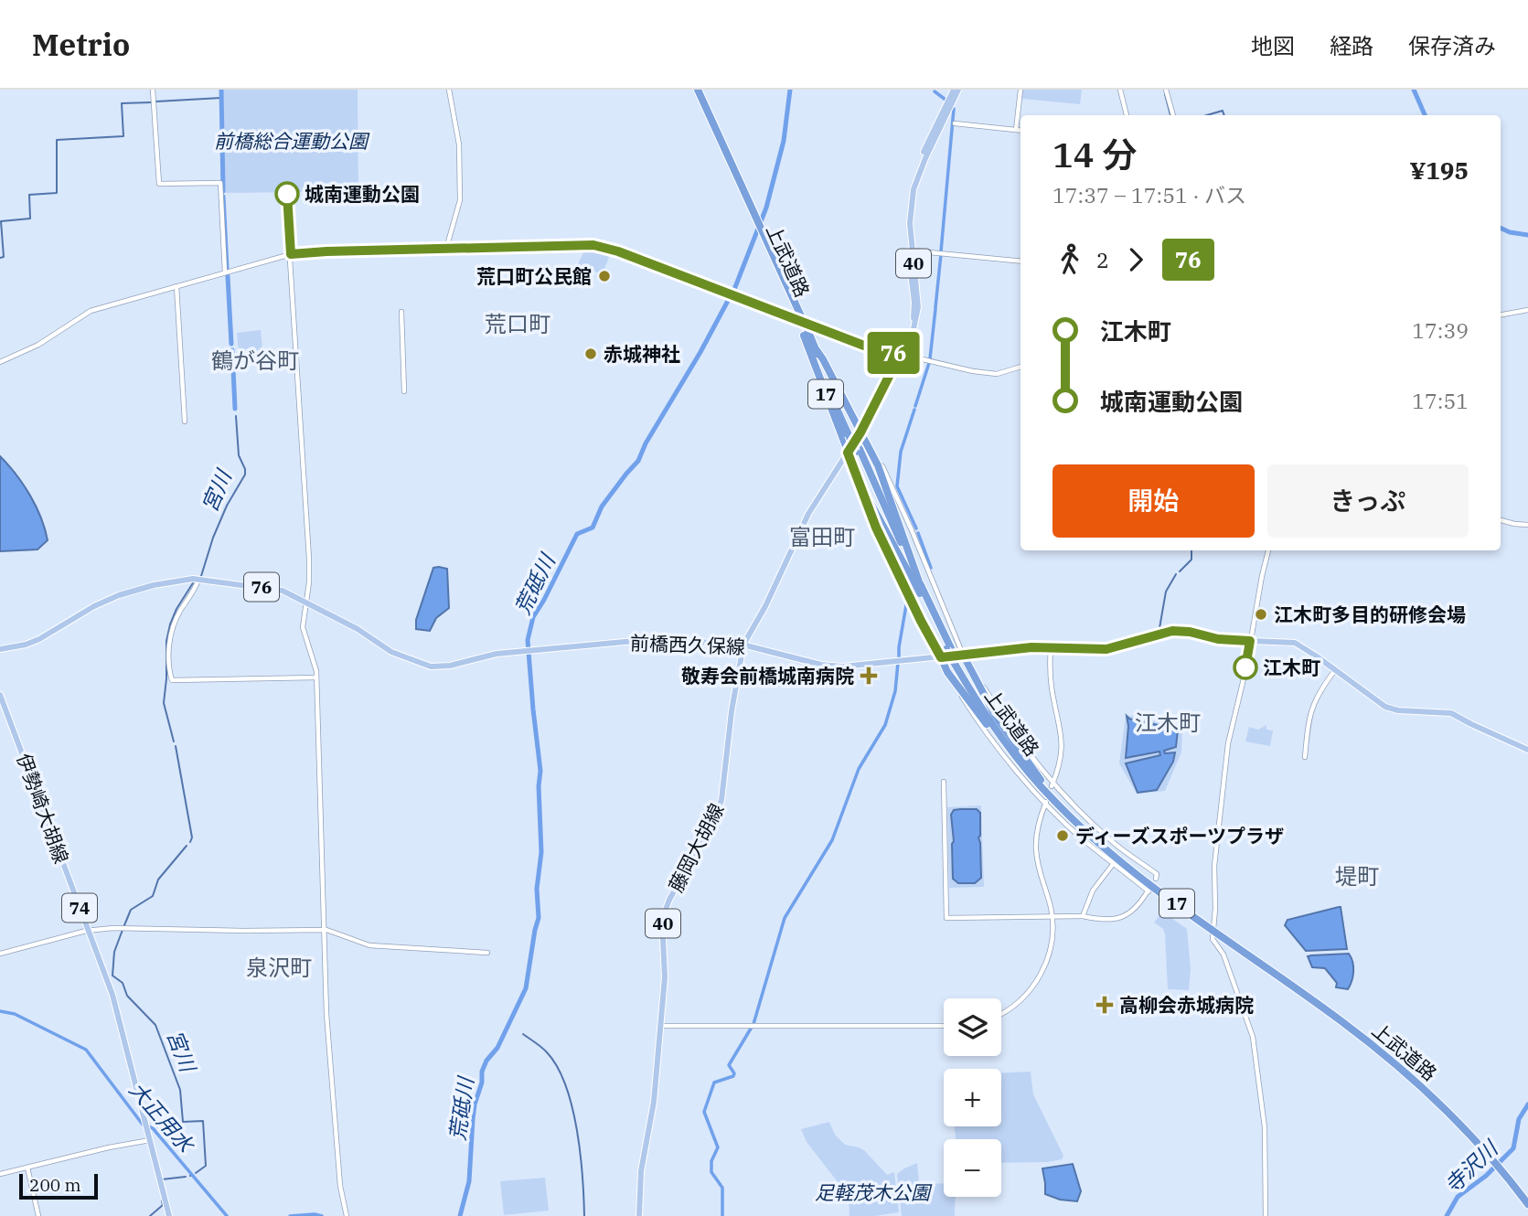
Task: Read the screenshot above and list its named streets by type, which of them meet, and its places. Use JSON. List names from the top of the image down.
{
  "streets": {
    "highway": ["上武道路", "17"],
    "main road": [
      "40",
      "76",
      "前橋西久保線",
      "伊勢崎大胡線",
      "藤岡大胡線",
      "74"
    ]
  },
  "crossings": [
    ["上武道路", "17"],
    ["上武道路", "前橋西久保線"],
    ["上武道路", "藤岡大胡線"],
    ["40", "17"],
    ["17", "藤岡大胡線"],
    ["前橋西久保線", "藤岡大胡線"]
  ],
  "districts": [
    "荒口町",
    "鶴が谷町",
    "富田町",
    "江木町",
    "堤町",
    "泉沢町"
  ],
  "water": [
    "宮川",
    "荒砥川",
    "大正用水",
    "寺沢川"
  ],
  "parks": ["前橋総合運動公園", "足軽茂木公園"],
  "places": {
    "other": [
      "城南運動公園",
      "荒口町公民館",
      "赤城神社",
      "江木町多目的研修会場",
      "江木町",
      "ディーズスポーツプラザ"
    ],
    "health": ["敬寿会前橋城南病院", "高柳会赤城病院"]
  },
  "lines": ["bus line 76"],
  "scale_bar": "200 m",
  "page": {
    "header": "Metrio",
    "nav": ["地図", "経路", "保存済み"],
    "on_map": "76",
    "heading": ["14 分", "17:37 – 17:51 · バス", "¥195"],
    "legs": ["2", "76"],
    "list": [
      {
        "name": "江木町",
        "value": "17:39"
      },
      {
        "name": "城南運動公園",
        "value": "17:51"
      }
    ],
    "buttons": ["開始", "きっぷ"],
    "map_buttons": ["+", "−"],
    "scale": "200 m"
  }
}
